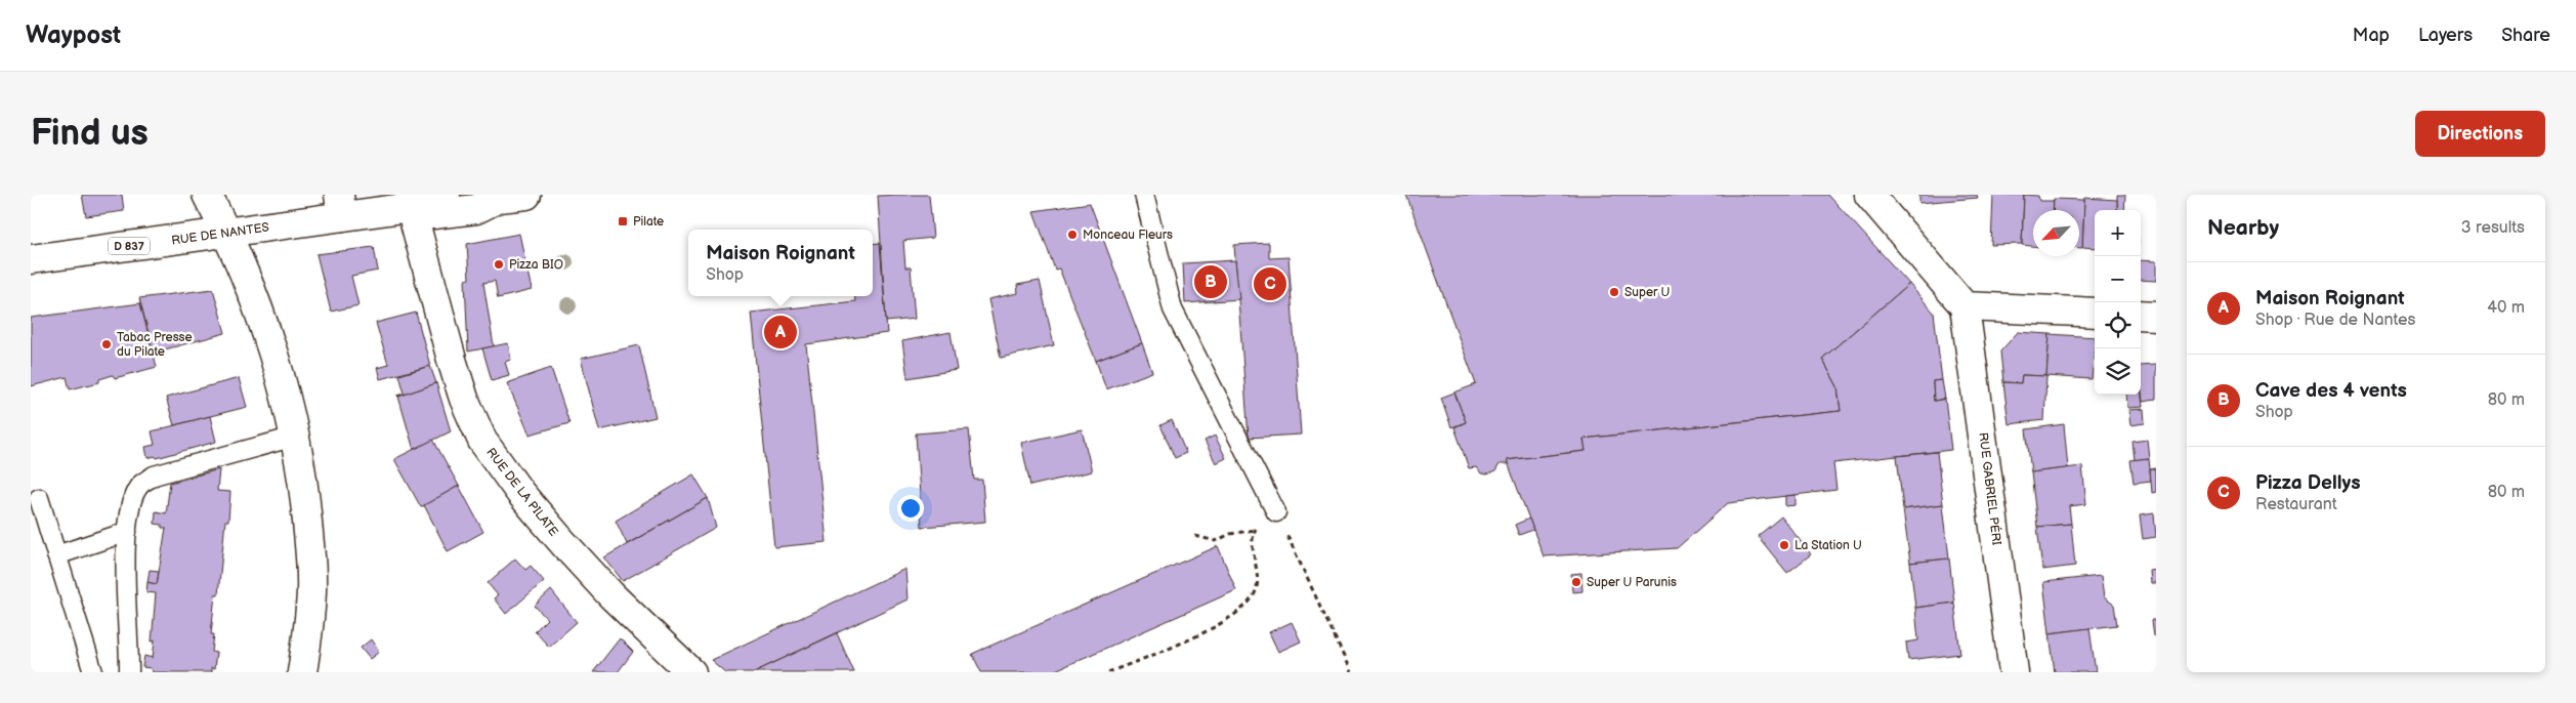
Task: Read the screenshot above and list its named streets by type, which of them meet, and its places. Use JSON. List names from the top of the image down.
{
  "streets": {
    "street": [
      "RUE DE NANTES",
      "D 837",
      "RUE GABRIEL PÉRI",
      "RUE DE LA PILATE"
    ]
  },
  "crossings": [
    ["RUE DE NANTES", "RUE DE LA PILATE"]
  ],
  "places": {
    "transit": ["Pilate"],
    "other": [
      "Monceau Fleurs",
      "Pizza BIO",
      "Super U",
      "Tabac Presse du Pilate",
      "La Station U",
      "Super U Parunis"
    ]
  },
  "north": "bottom left",
  "page": {
    "header": "Waypost",
    "nav": ["Map", "Layers", "Share"],
    "buttons": "Directions",
    "title": "Find us",
    "heading": ["Nearby", "3 results"],
    "map_buttons": ["+", "−"],
    "popup": ["Maison Roignant", "Shop"],
    "list": [
      {
        "mark": "A",
        "name": "Maison Roignant",
        "note": "Shop · Rue de Nantes",
        "value": "40 m"
      },
      {
        "mark": "B",
        "name": "Cave des 4 vents",
        "note": "Shop",
        "value": "80 m"
      },
      {
        "mark": "C",
        "name": "Pizza Dellys",
        "note": "Restaurant",
        "value": "80 m"
      }
    ],
    "pins": ["B", "C", "A"]
  }
}
